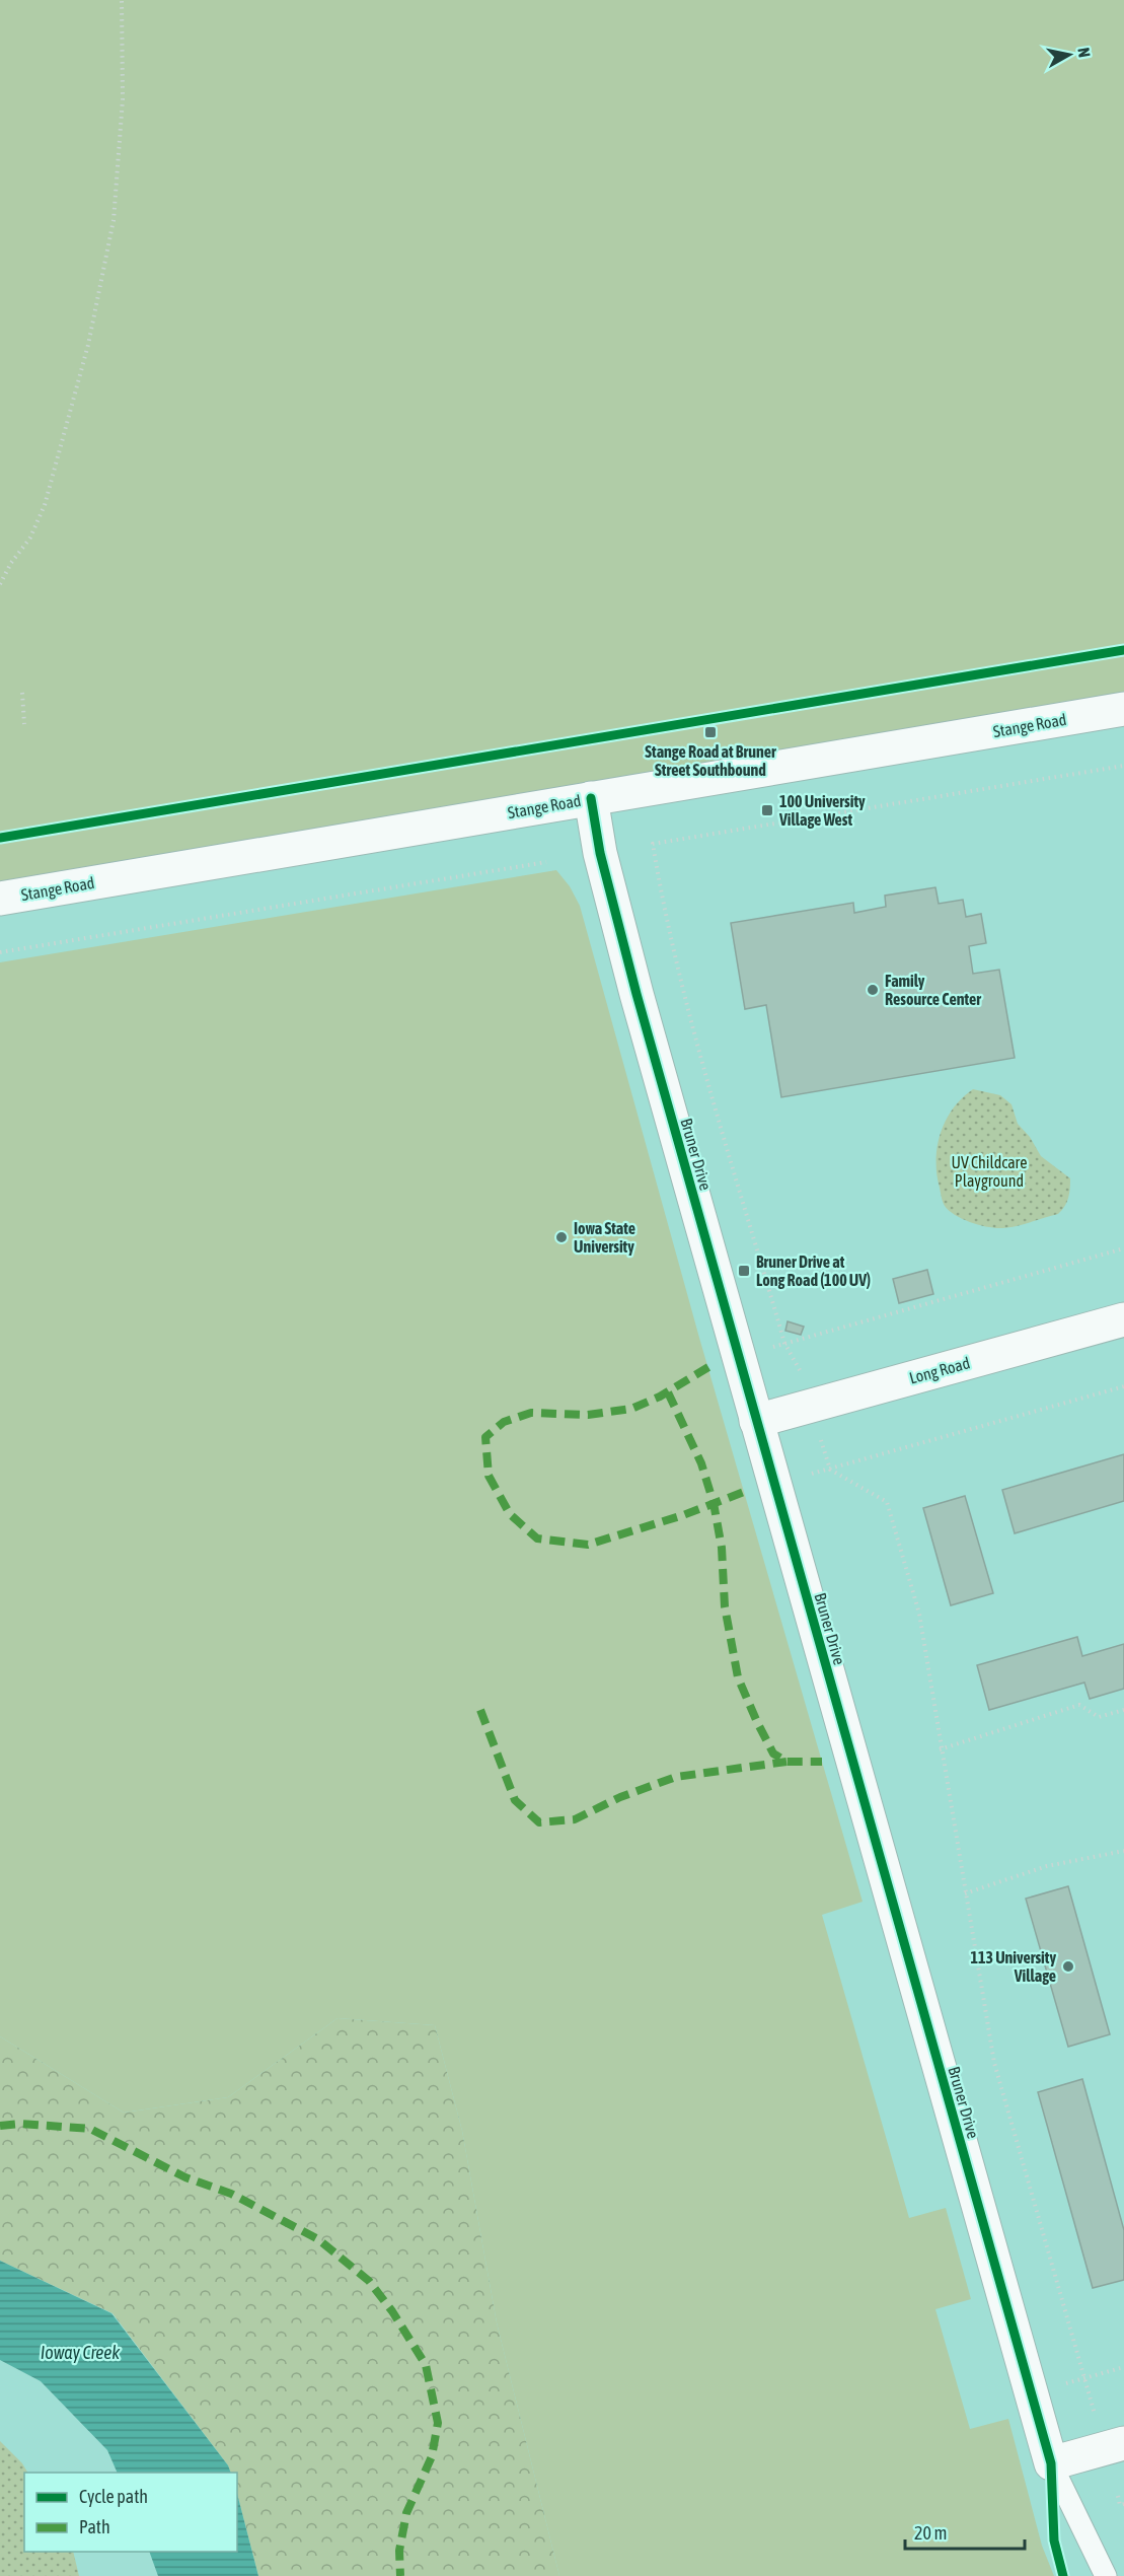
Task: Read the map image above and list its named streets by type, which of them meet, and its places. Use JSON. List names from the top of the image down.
{
  "streets": {
    "street": ["Stange Road", "Bruner Drive", "Long Road"]
  },
  "crossings": [
    ["Stange Road", "Bruner Drive"],
    ["Bruner Drive", "Long Road"]
  ],
  "water": ["Ioway Creek"],
  "parks": ["UV Childcare Playground"],
  "places": {
    "transit": ["Stange Road at Bruner Street Southbound", "100 University Village West", "Bruner Drive at Long Road (100 UV)"],
    "other": ["Family Resource Center", "Iowa State University", "113 University Village"]
  },
  "legend": ["Cycle path", "Path"],
  "scale_bar": "20 m",
  "north": "right"
}
